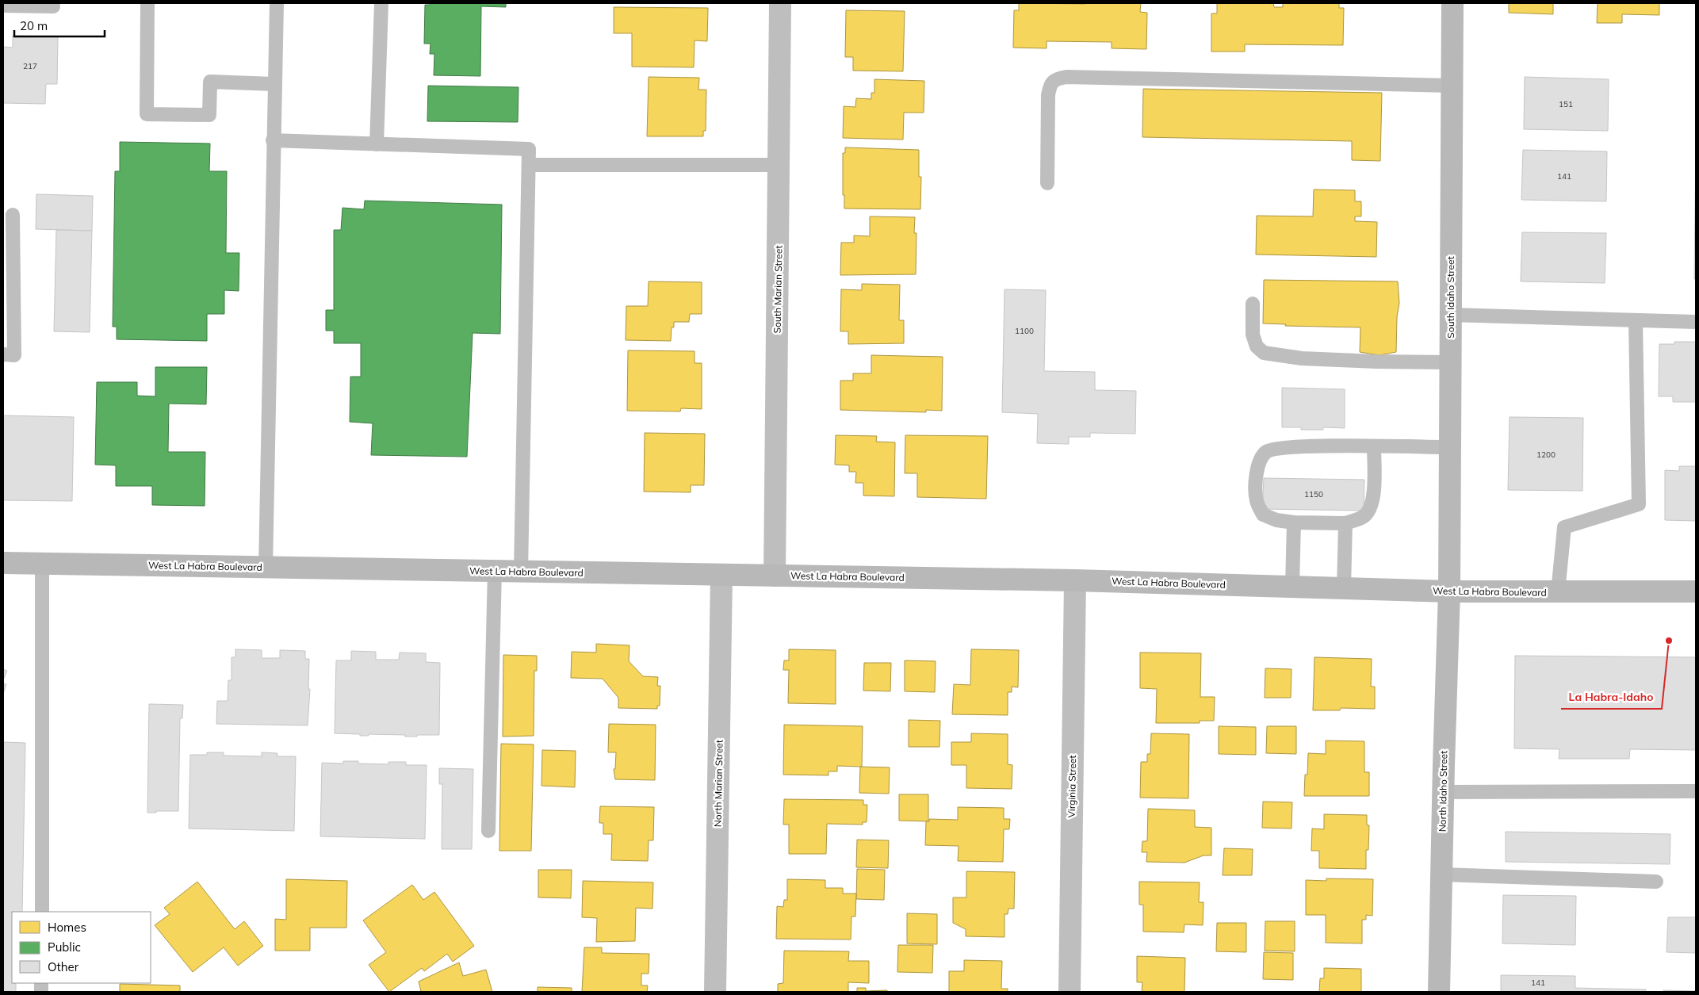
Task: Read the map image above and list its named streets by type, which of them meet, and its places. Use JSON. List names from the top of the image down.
{
  "streets": {
    "main road": ["South Idaho Street", "West La Habra Boulevard", "North Idaho Street"],
    "street": ["South Marian Street", "North Marian Street", "Virginia Street"]
  },
  "crossings": [
    ["South Marian Street", "West La Habra Boulevard"],
    ["South Idaho Street", "West La Habra Boulevard"],
    ["South Idaho Street", "North Idaho Street"],
    ["West La Habra Boulevard", "North Marian Street"],
    ["West La Habra Boulevard", "Virginia Street"],
    ["West La Habra Boulevard", "North Idaho Street"]
  ],
  "places": ["La Habra-Idaho"],
  "house_numbers": [
    "217",
    "151",
    "141",
    "1100",
    "1200",
    "1150",
    "141"
  ],
  "legend": ["Homes", "Public", "Other"],
  "scale_bar": "20 m"
}
